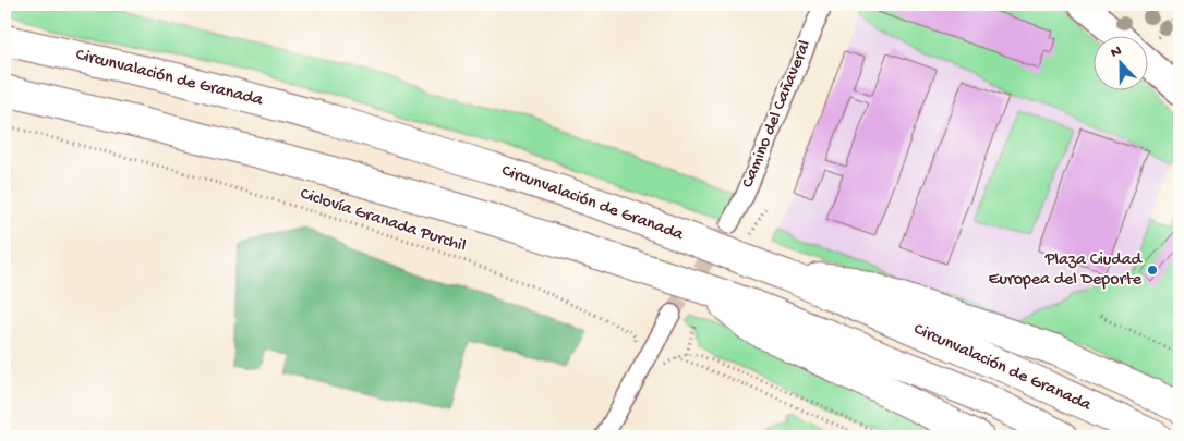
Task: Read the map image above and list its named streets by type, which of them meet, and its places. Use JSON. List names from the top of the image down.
{
  "streets": {
    "highway": ["Circunvalación de Granada"],
    "street": ["Camino del Cañaveral"],
    "path": ["Ciclovía Granada Purchil"]
  },
  "places": ["Plaza Ciudad Europea del Deporte"],
  "north": "top"
}
